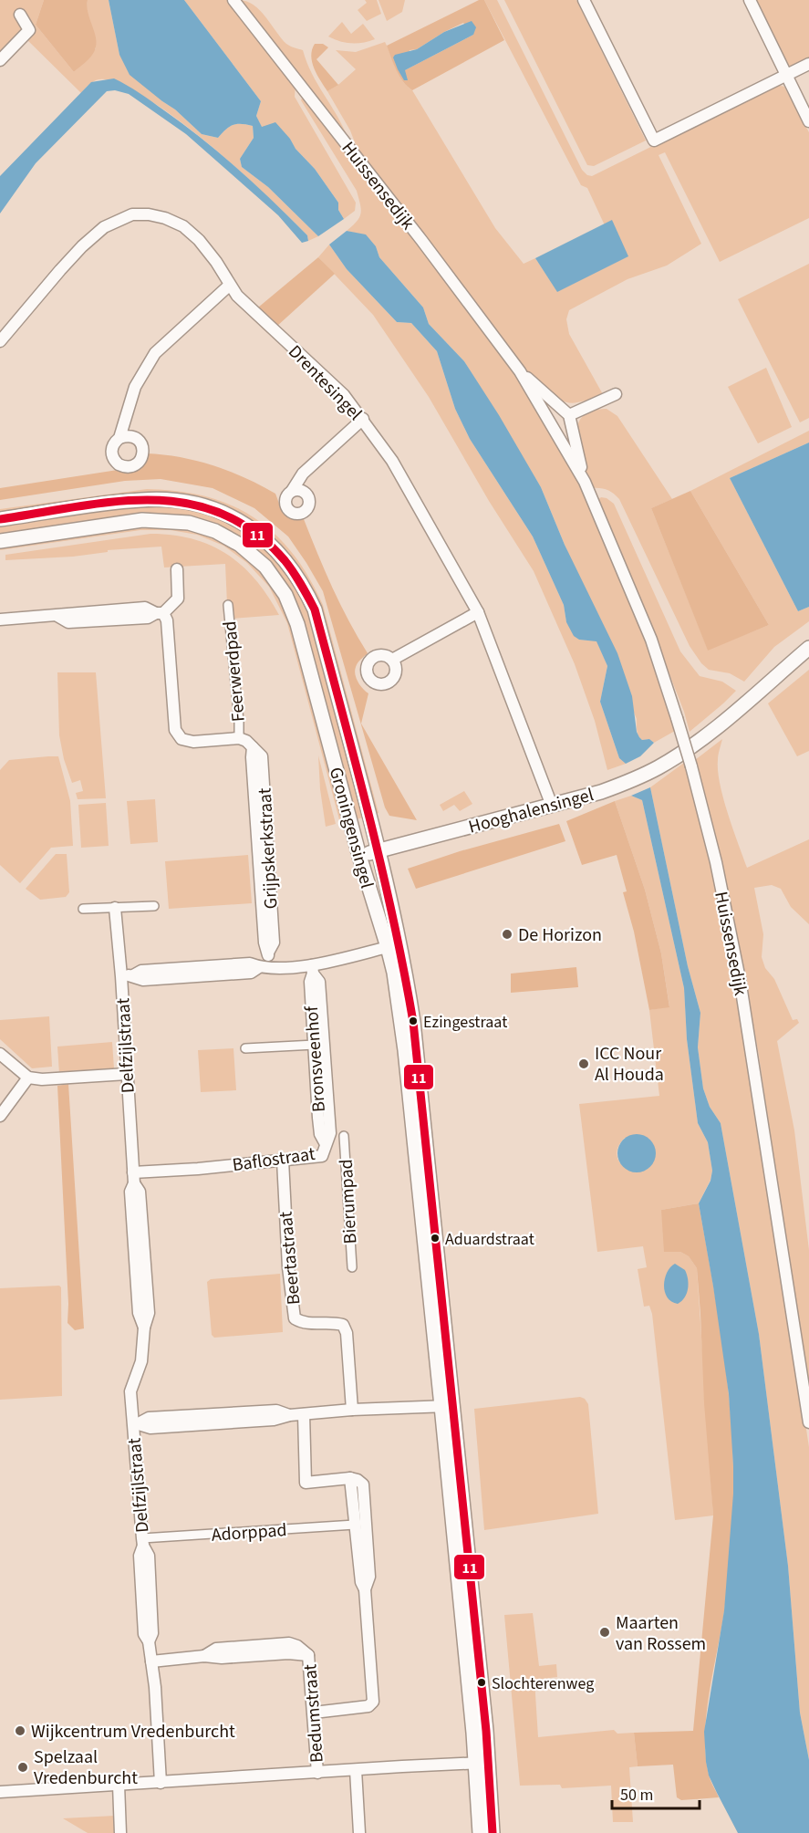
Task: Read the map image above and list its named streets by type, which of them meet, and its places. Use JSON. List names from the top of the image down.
{
  "streets": {
    "street": [
      "Huissensedijk",
      "Drentesingel",
      "Feerwerdpad",
      "Hooghalensingel",
      "Groningensingel",
      "Grijpskerkstraat",
      "Delfzijlstraat",
      "Bronsveenhof",
      "Baflostraat",
      "Bierumpad",
      "Beertastraat",
      "Adorppad",
      "Bedumstraat"
    ]
  },
  "crossings": [
    ["Drentesingel", "Hooghalensingel"],
    ["Feerwerdpad", "Grijpskerkstraat"],
    ["Hooghalensingel", "Groningensingel"],
    ["Delfzijlstraat", "Baflostraat"],
    ["Delfzijlstraat", "Adorppad"],
    ["Delfzijlstraat", "Bedumstraat"],
    ["Bronsveenhof", "Baflostraat"],
    ["Baflostraat", "Beertastraat"]
  ],
  "places": [
    "De Horizon",
    "Ezingestraat",
    "ICC Nour Al Houda",
    "Aduardstraat",
    "Maarten van Rossem",
    "Slochterenweg",
    "Wijkcentrum Vredenburcht",
    "Spelzaal Vredenburcht"
  ],
  "lines": ["transit line 11"],
  "scale_bar": "50 m"
}
